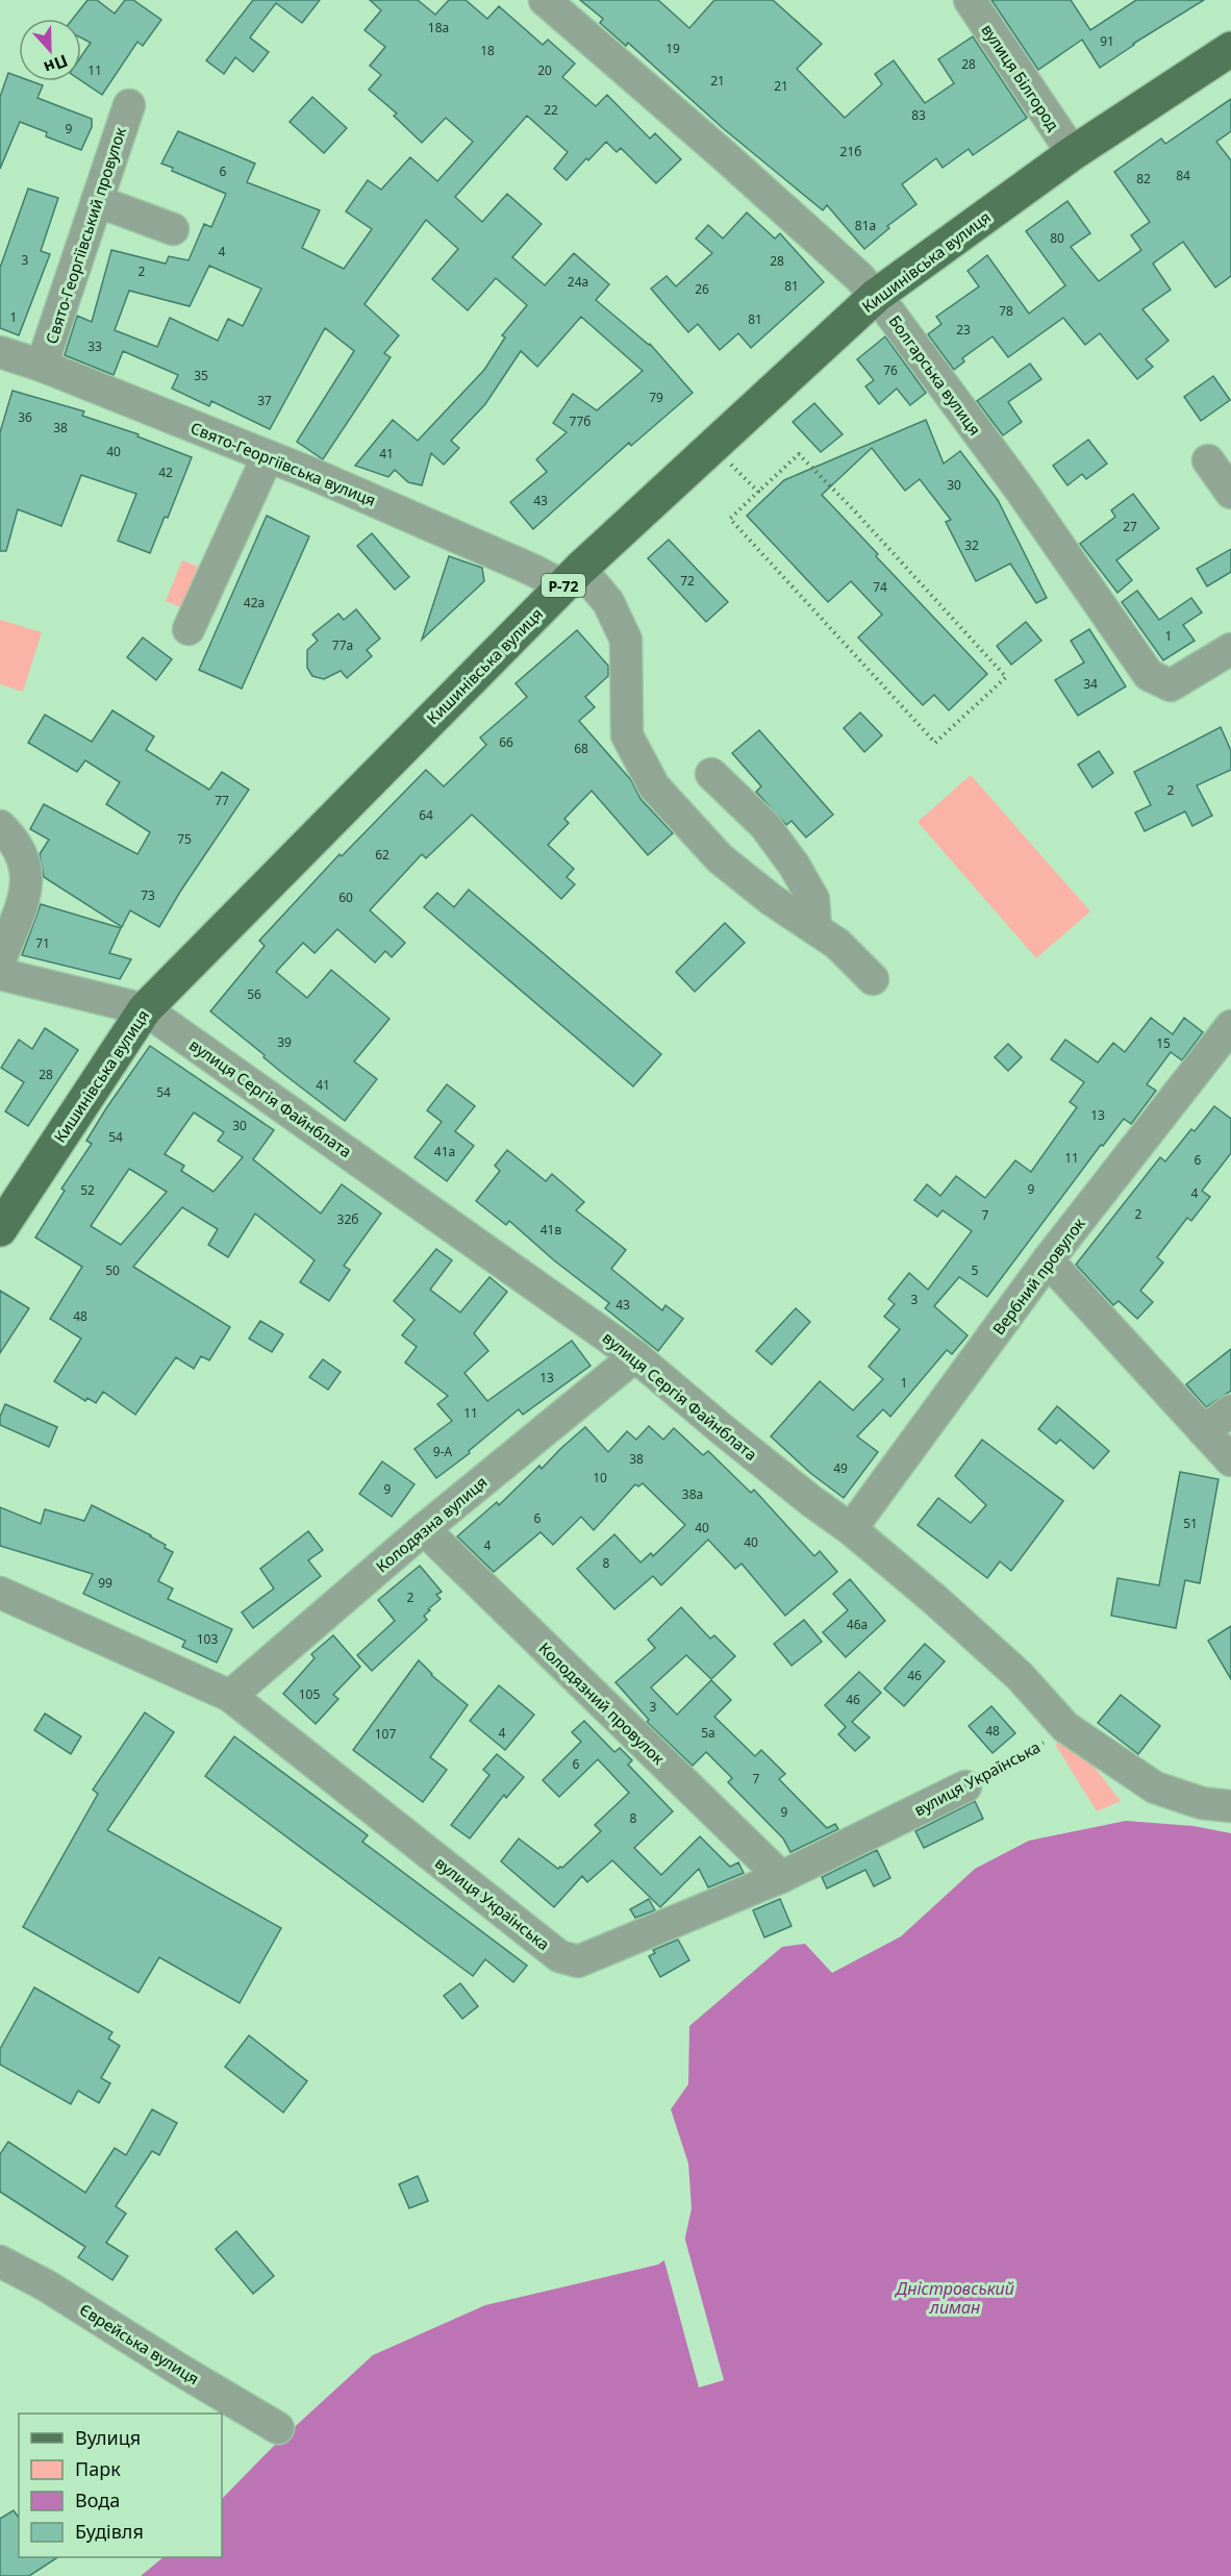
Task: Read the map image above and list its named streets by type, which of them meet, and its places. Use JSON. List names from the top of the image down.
{
  "streets": {
    "main road": ["Кишинівська вулиця", "Р-72"],
    "street": [
      "вулиця Білгород",
      "Свято-Георгіївський провулок",
      "Болгарська вулиця",
      "Свято-Георгіївська вулиця",
      "вулиця Сергія Файнблата",
      "Вербний провулок",
      "Колодязна вулиця",
      "Колодязний провулок",
      "вулиця Українська",
      "Єврейська вулиця"
    ]
  },
  "crossings": [
    ["вулиця Білгород", "Кишинівська вулиця"],
    ["Свято-Георгіївський провулок", "Свято-Георгіївська вулиця"],
    ["Кишинівська вулиця", "Болгарська вулиця"],
    ["Кишинівська вулиця", "Свято-Георгіївська вулиця"],
    ["Кишинівська вулиця", "вулиця Сергія Файнблата"],
    ["вулиця Сергія Файнблата", "Вербний провулок"],
    ["вулиця Сергія Файнблата", "Колодязна вулиця"],
    ["Колодязна вулиця", "Колодязний провулок"],
    ["Колодязна вулиця", "вулиця Українська"],
    ["Колодязний провулок", "вулиця Українська"]
  ],
  "water": ["Дністровський лиман"],
  "house_numbers": [
    "18а",
    "91",
    "19",
    "18",
    "28",
    "11",
    "20",
    "21",
    "21",
    "22",
    "83",
    "9",
    "21б",
    "6",
    "84",
    "82",
    "81а",
    "80",
    "4",
    "3",
    "28",
    "2",
    "24а",
    "81",
    "26",
    "78",
    "1",
    "81",
    "23",
    "33",
    "76",
    "35",
    "79",
    "37",
    "36",
    "77б",
    "38",
    "40",
    "41",
    "42",
    "30",
    "43",
    "27",
    "32",
    "72",
    "74",
    "42а",
    "1",
    "77а",
    "34",
    "66",
    "68",
    "2",
    "77",
    "64",
    "75",
    "62",
    "73",
    "60",
    "71",
    "56",
    "39",
    "15",
    "28",
    "41",
    "54",
    "13",
    "30",
    "54",
    "41а",
    "11",
    "6",
    "9",
    "52",
    "4",
    "2",
    "7",
    "32б",
    "41в",
    "50",
    "5",
    "3",
    "43",
    "48",
    "13",
    "1",
    "11",
    "9-А",
    "38",
    "49",
    "10",
    "9",
    "38а",
    "6",
    "51",
    "40",
    "40",
    "4",
    "8",
    "99",
    "2",
    "46а",
    "103",
    "46",
    "105",
    "46",
    "3",
    "48",
    "4",
    "5а",
    "107",
    "6",
    "7",
    "9",
    "8"
  ],
  "legend": [
    "Вулиця",
    "Парк",
    "Вода",
    "Будівля"
  ],
  "north": "bottom"
}
